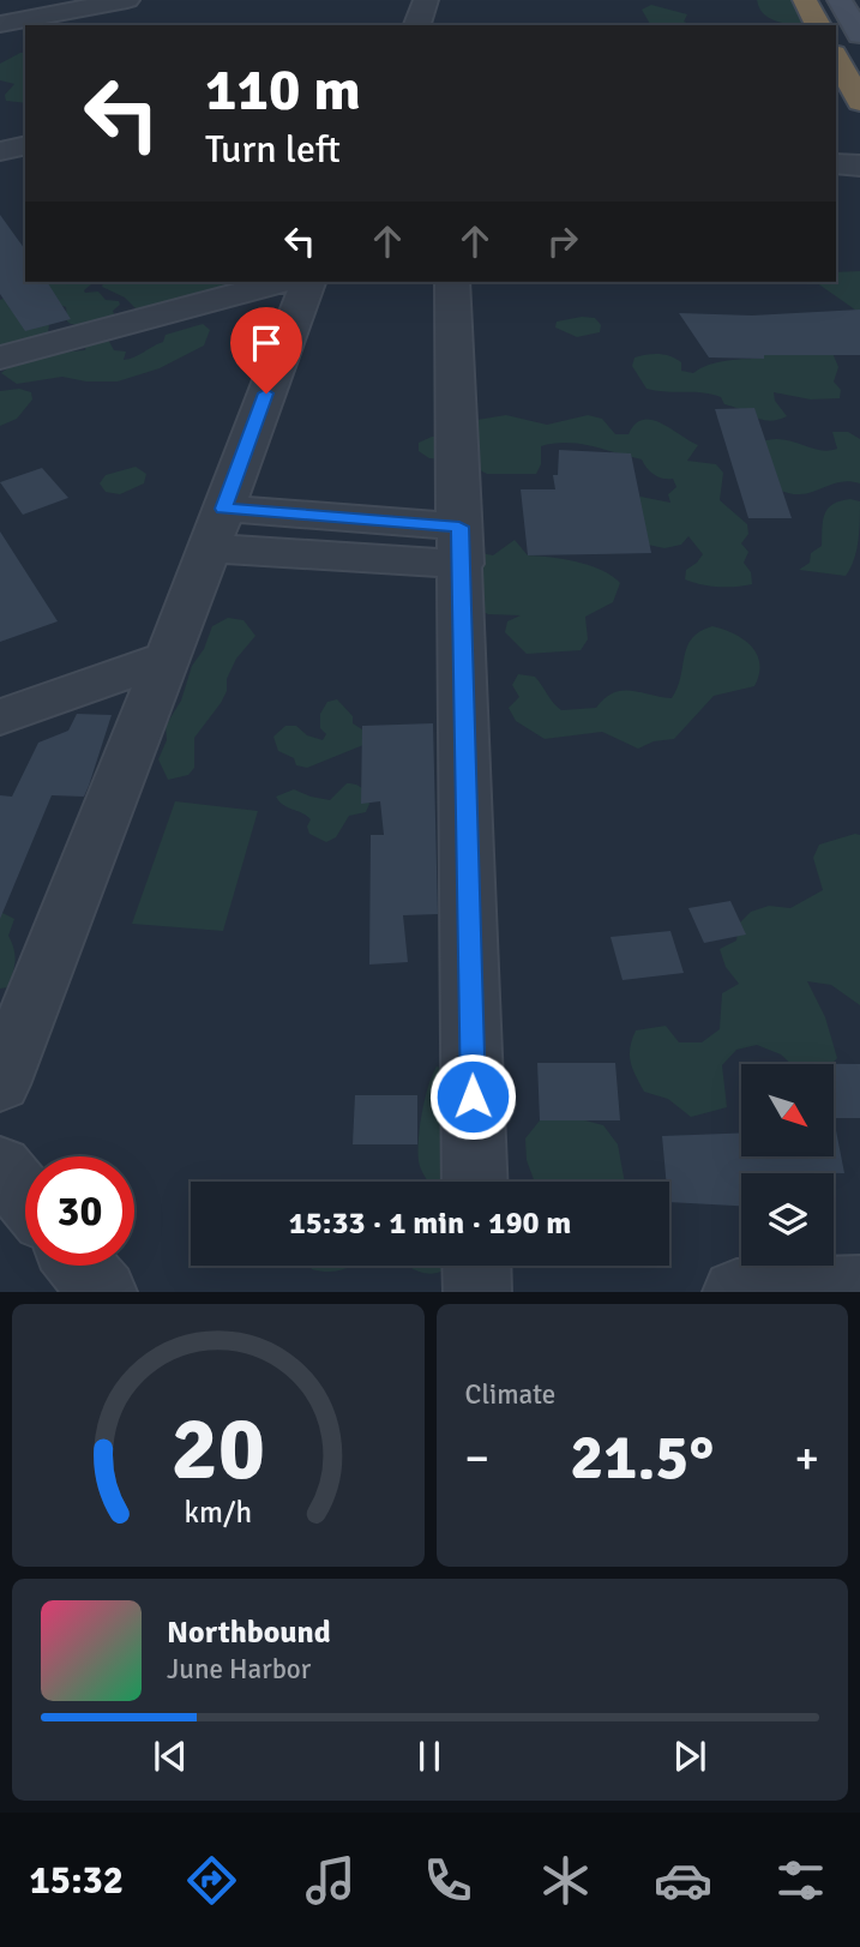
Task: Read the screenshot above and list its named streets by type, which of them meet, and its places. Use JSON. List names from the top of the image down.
{
  "north": "bottom right",
  "page": {
    "turn": ["110 m", "Turn left"],
    "limit": "30",
    "trip": "15:33 · 1 min · 190 m",
    "tile": "Climate",
    "heat": ["−", "21.5°", "+"],
    "song": ["Northbound", "June Harbor"],
    "tabs": "15:32",
    "gauge": ["20", "km/h"]
  }
}
